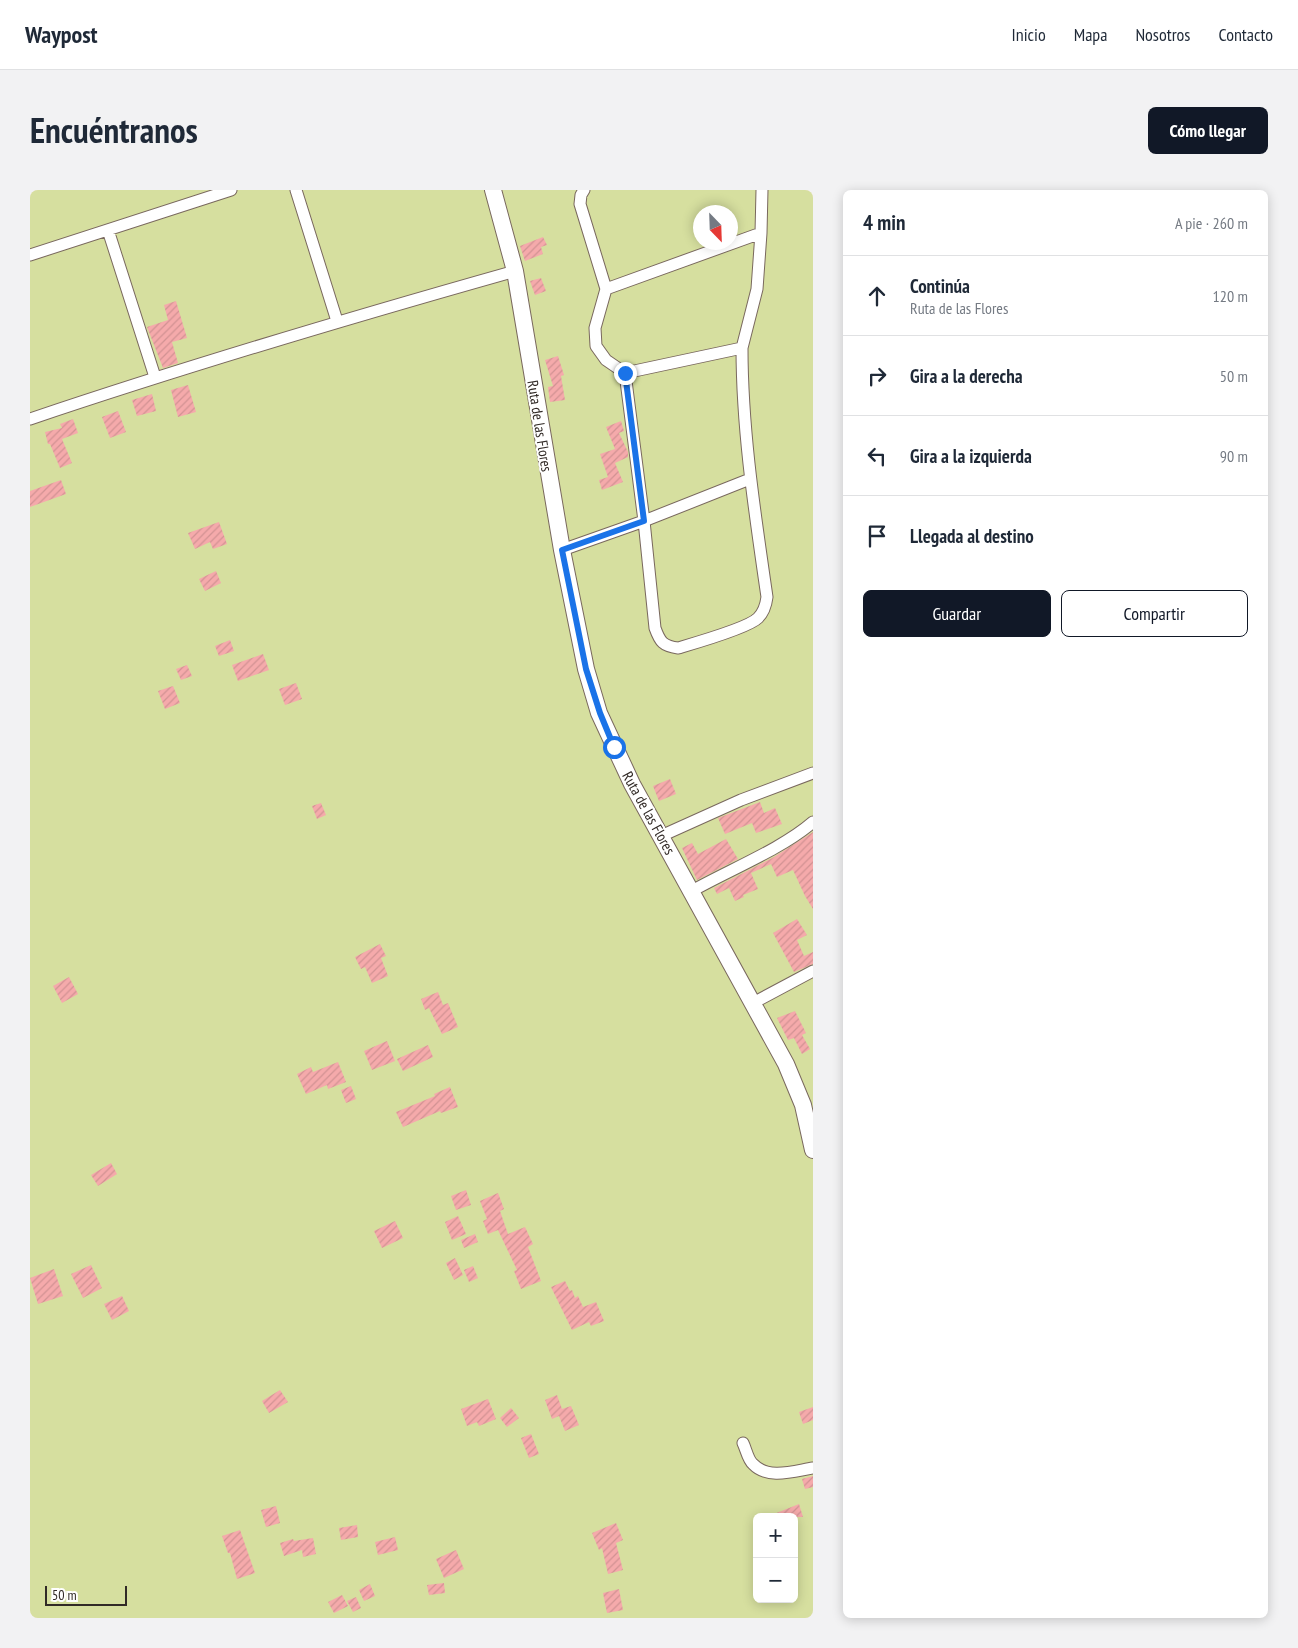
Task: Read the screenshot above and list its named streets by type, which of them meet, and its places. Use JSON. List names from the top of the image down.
{
  "streets": {
    "main road": ["Ruta de las Flores"]
  },
  "scale_bar": "50 m",
  "north": "bottom right",
  "page": {
    "header": "Waypost",
    "nav": [
      "Inicio",
      "Mapa",
      "Nosotros",
      "Contacto"
    ],
    "title": "Encuéntranos",
    "buttons": [
      "Cómo llegar",
      ["Guardar", "Compartir"]
    ],
    "heading": ["4 min", "A pie · 260 m"],
    "list": [
      ["Continúa", "Ruta de las Flores", "120 m"],
      ["Gira a la derecha", "50 m"],
      ["Gira a la izquierda", "90 m"],
      "Llegada al destino"
    ],
    "map_buttons": ["+", "−"],
    "scale": "50 m"
  }
}
